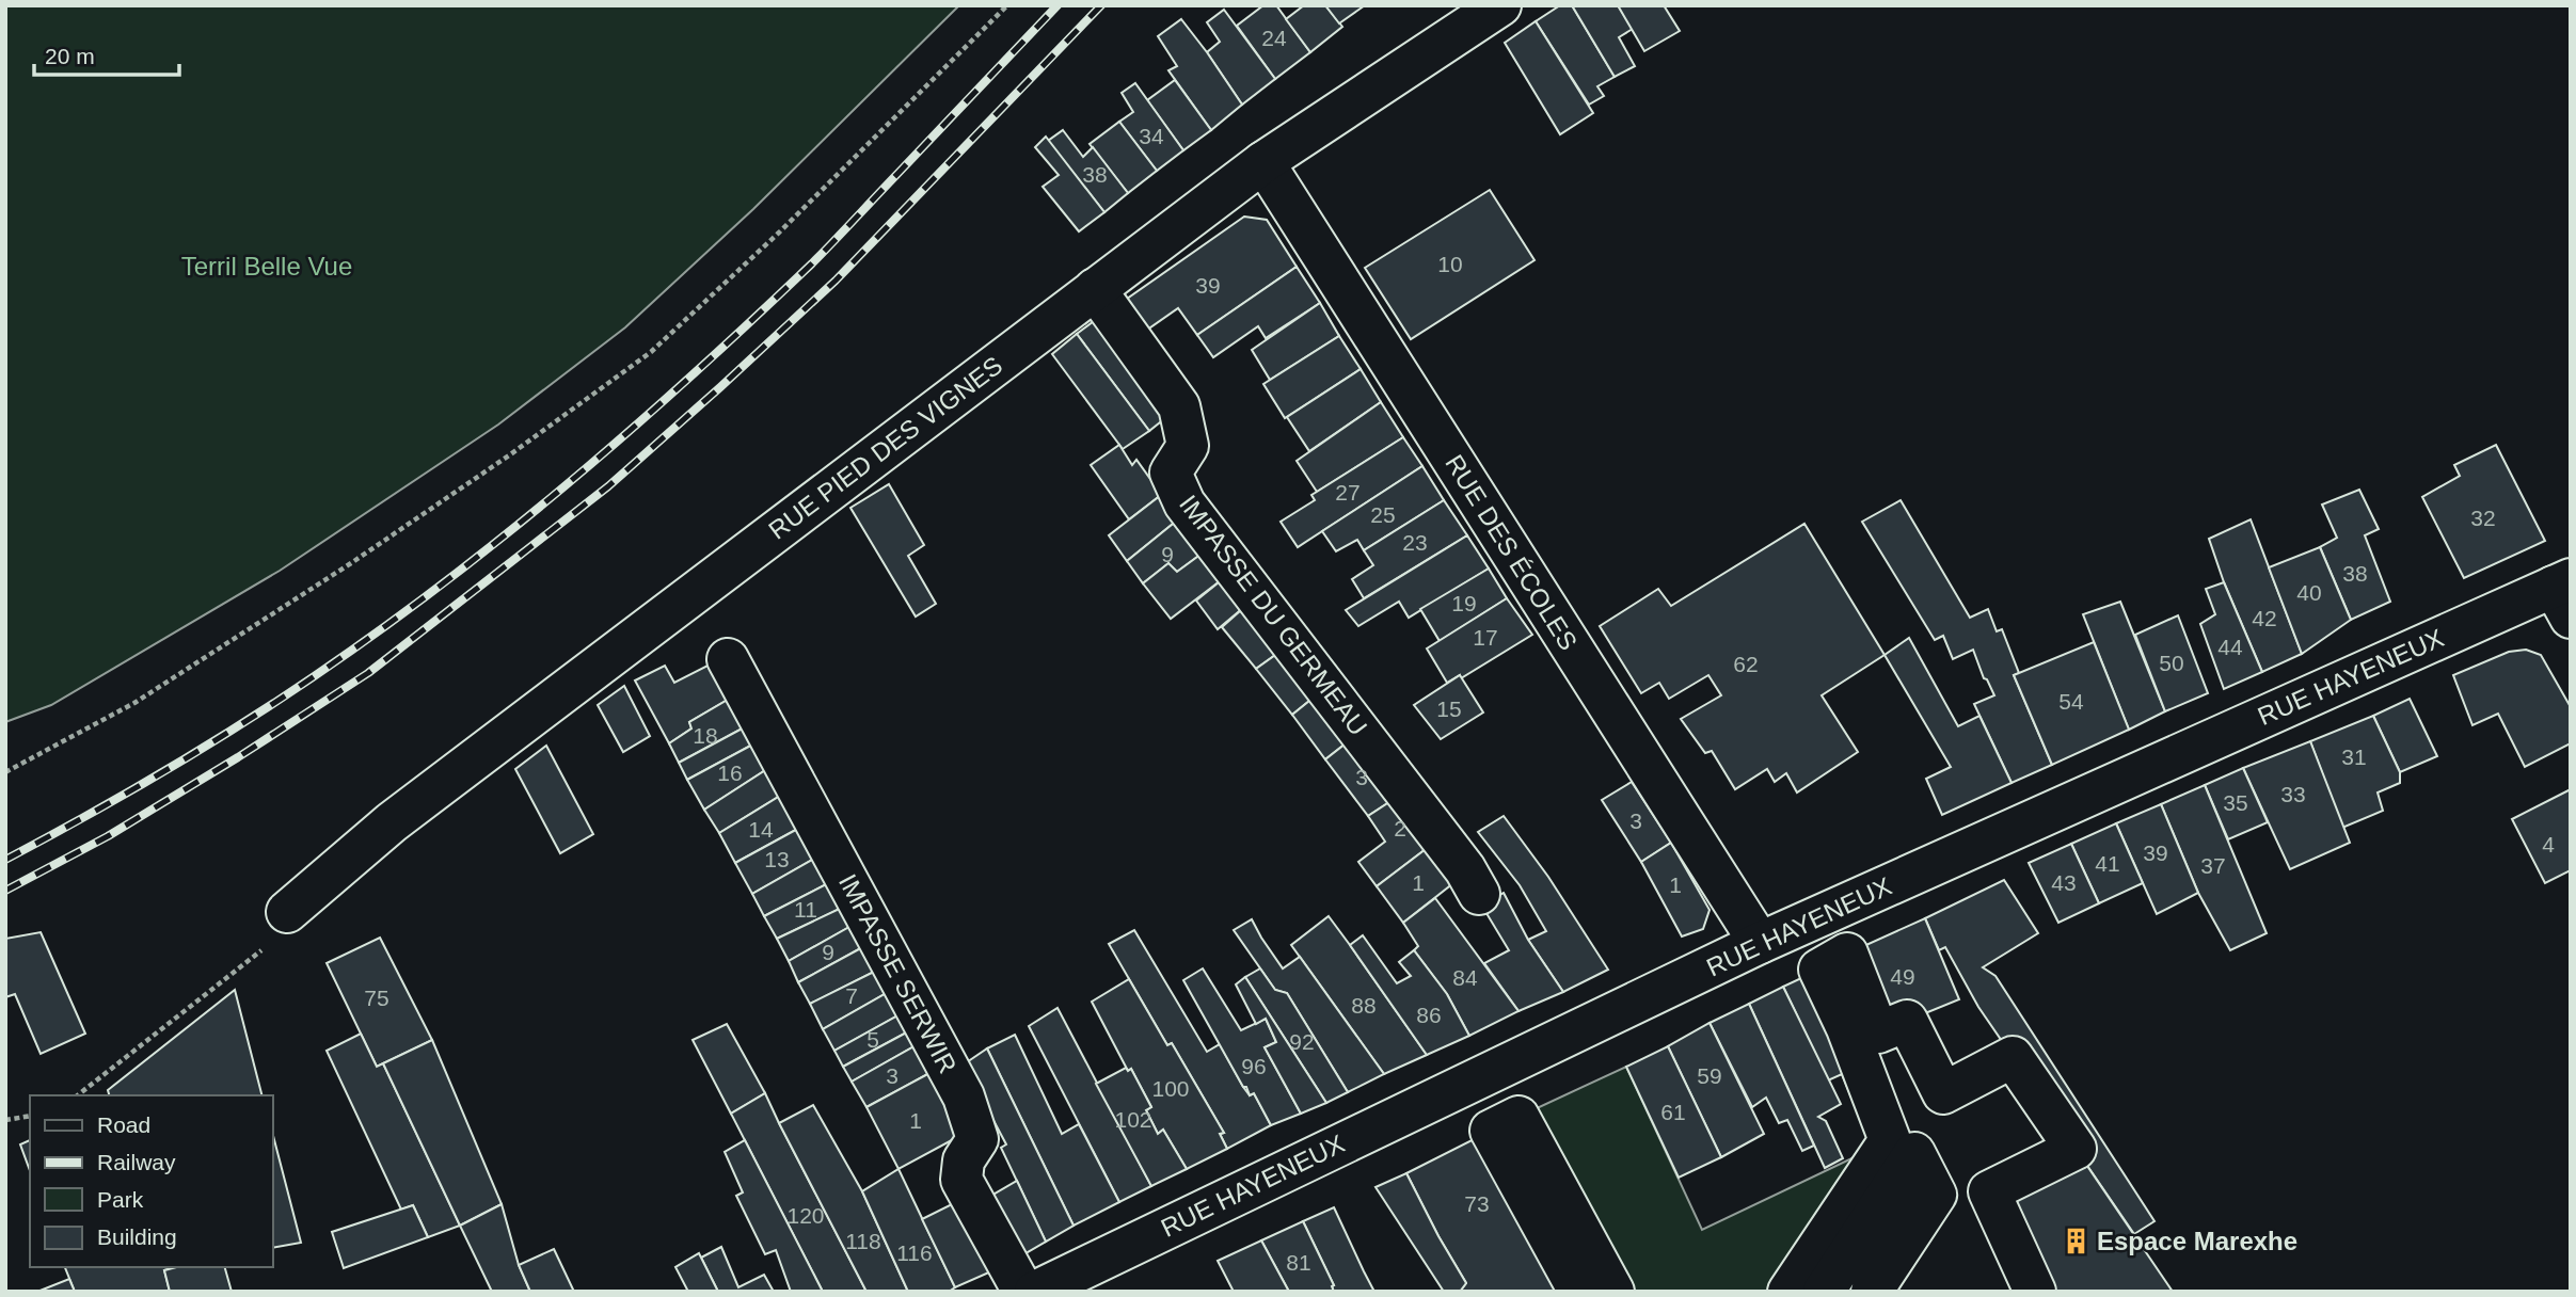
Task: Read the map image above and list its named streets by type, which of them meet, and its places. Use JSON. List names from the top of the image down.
{
  "streets": {
    "street": [
      "RUE PIED DES VIGNES",
      "RUE DES ÉCOLES",
      "IMPASSE DU GERMEAU",
      "RUE HAYENEUX",
      "IMPASSE SERWIR"
    ]
  },
  "crossings": [
    ["RUE PIED DES VIGNES", "RUE DES ÉCOLES"],
    ["RUE PIED DES VIGNES", "IMPASSE DU GERMEAU"],
    ["RUE DES ÉCOLES", "RUE HAYENEUX"]
  ],
  "parks": ["Terril Belle Vue"],
  "places": {
    "building": ["Espace Marexhe"]
  },
  "house_numbers": [
    "24",
    "34",
    "38",
    "10",
    "39",
    "27",
    "25",
    "32",
    "23",
    "9",
    "38",
    "40",
    "19",
    "42",
    "17",
    "44",
    "50",
    "62",
    "54",
    "15",
    "18",
    "31",
    "16",
    "3",
    "33",
    "35",
    "3",
    "2",
    "14",
    "4",
    "39",
    "13",
    "41",
    "37",
    "1",
    "43",
    "1",
    "11",
    "9",
    "49",
    "84",
    "7",
    "75",
    "88",
    "86",
    "5",
    "92",
    "96",
    "3",
    "59",
    "100",
    "61",
    "102",
    "1",
    "73",
    "120",
    "118",
    "116",
    "81"
  ],
  "legend": [
    "Road",
    "Railway",
    "Park",
    "Building"
  ],
  "scale_bar": "20 m"
}
